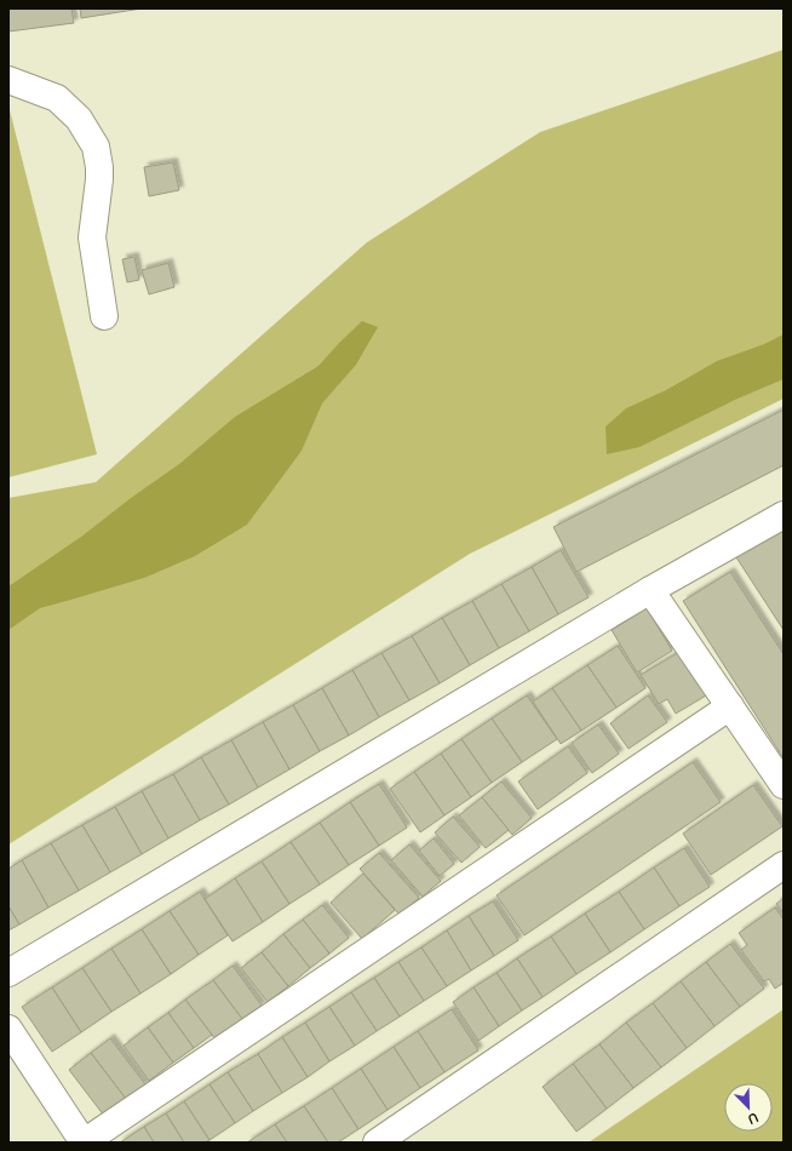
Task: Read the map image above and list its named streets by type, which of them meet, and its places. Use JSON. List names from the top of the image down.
{
  "north": "bottom right"
}
